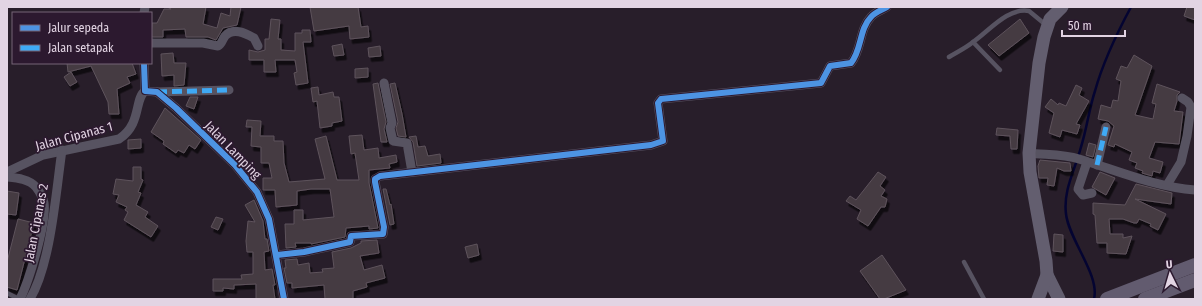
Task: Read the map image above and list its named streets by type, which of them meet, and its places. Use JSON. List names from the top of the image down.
{
  "streets": {
    "street": ["Jalan Cipanas 1", "Jalan Lamping", "Jalan Cipanas 2"]
  },
  "crossings": [
    ["Jalan Cipanas 1", "Jalan Cipanas 2"]
  ],
  "legend": ["Jalur sepeda", "Jalan setapak"],
  "scale_bar": "50 m",
  "north": "top"
}
